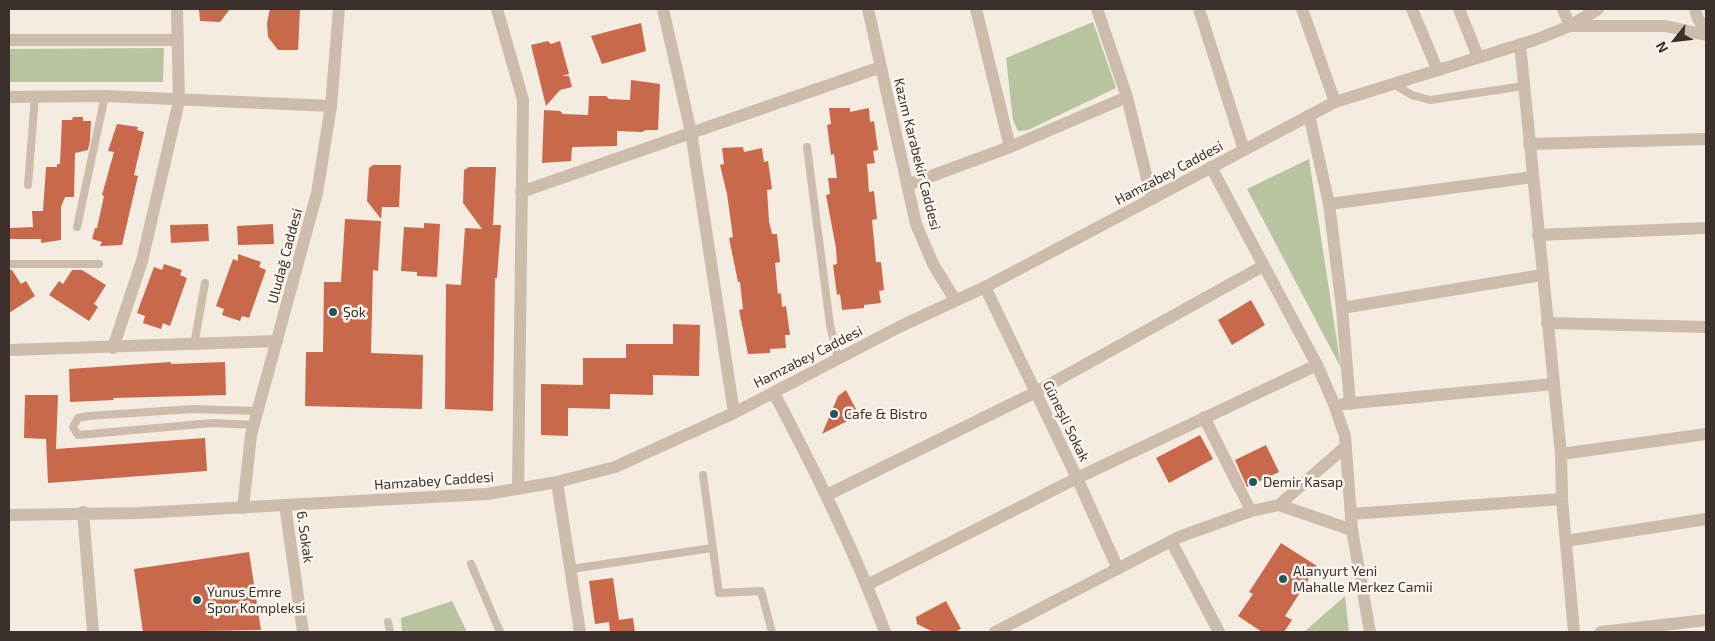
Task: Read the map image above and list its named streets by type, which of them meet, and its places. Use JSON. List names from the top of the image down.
{
  "streets": {
    "street": [
      "Kazım Karabekir Caddesi",
      "Hamzabey Caddesi",
      "Uludağ Caddesi",
      "Güneşli Sokak",
      "6. Sokak"
    ]
  },
  "crossings": [
    ["Kazım Karabekir Caddesi", "Hamzabey Caddesi"],
    ["Hamzabey Caddesi", "Uludağ Caddesi"],
    ["Hamzabey Caddesi", "Güneşli Sokak"],
    ["Hamzabey Caddesi", "6. Sokak"]
  ],
  "places": [
    "Şok",
    "Cafe & Bistro",
    "Demir Kasap",
    "Alanyurt Yeni Mahalle Merkez Camii",
    "Yunus Emre Spor Kompleksi"
  ],
  "north": "bottom left"
}
